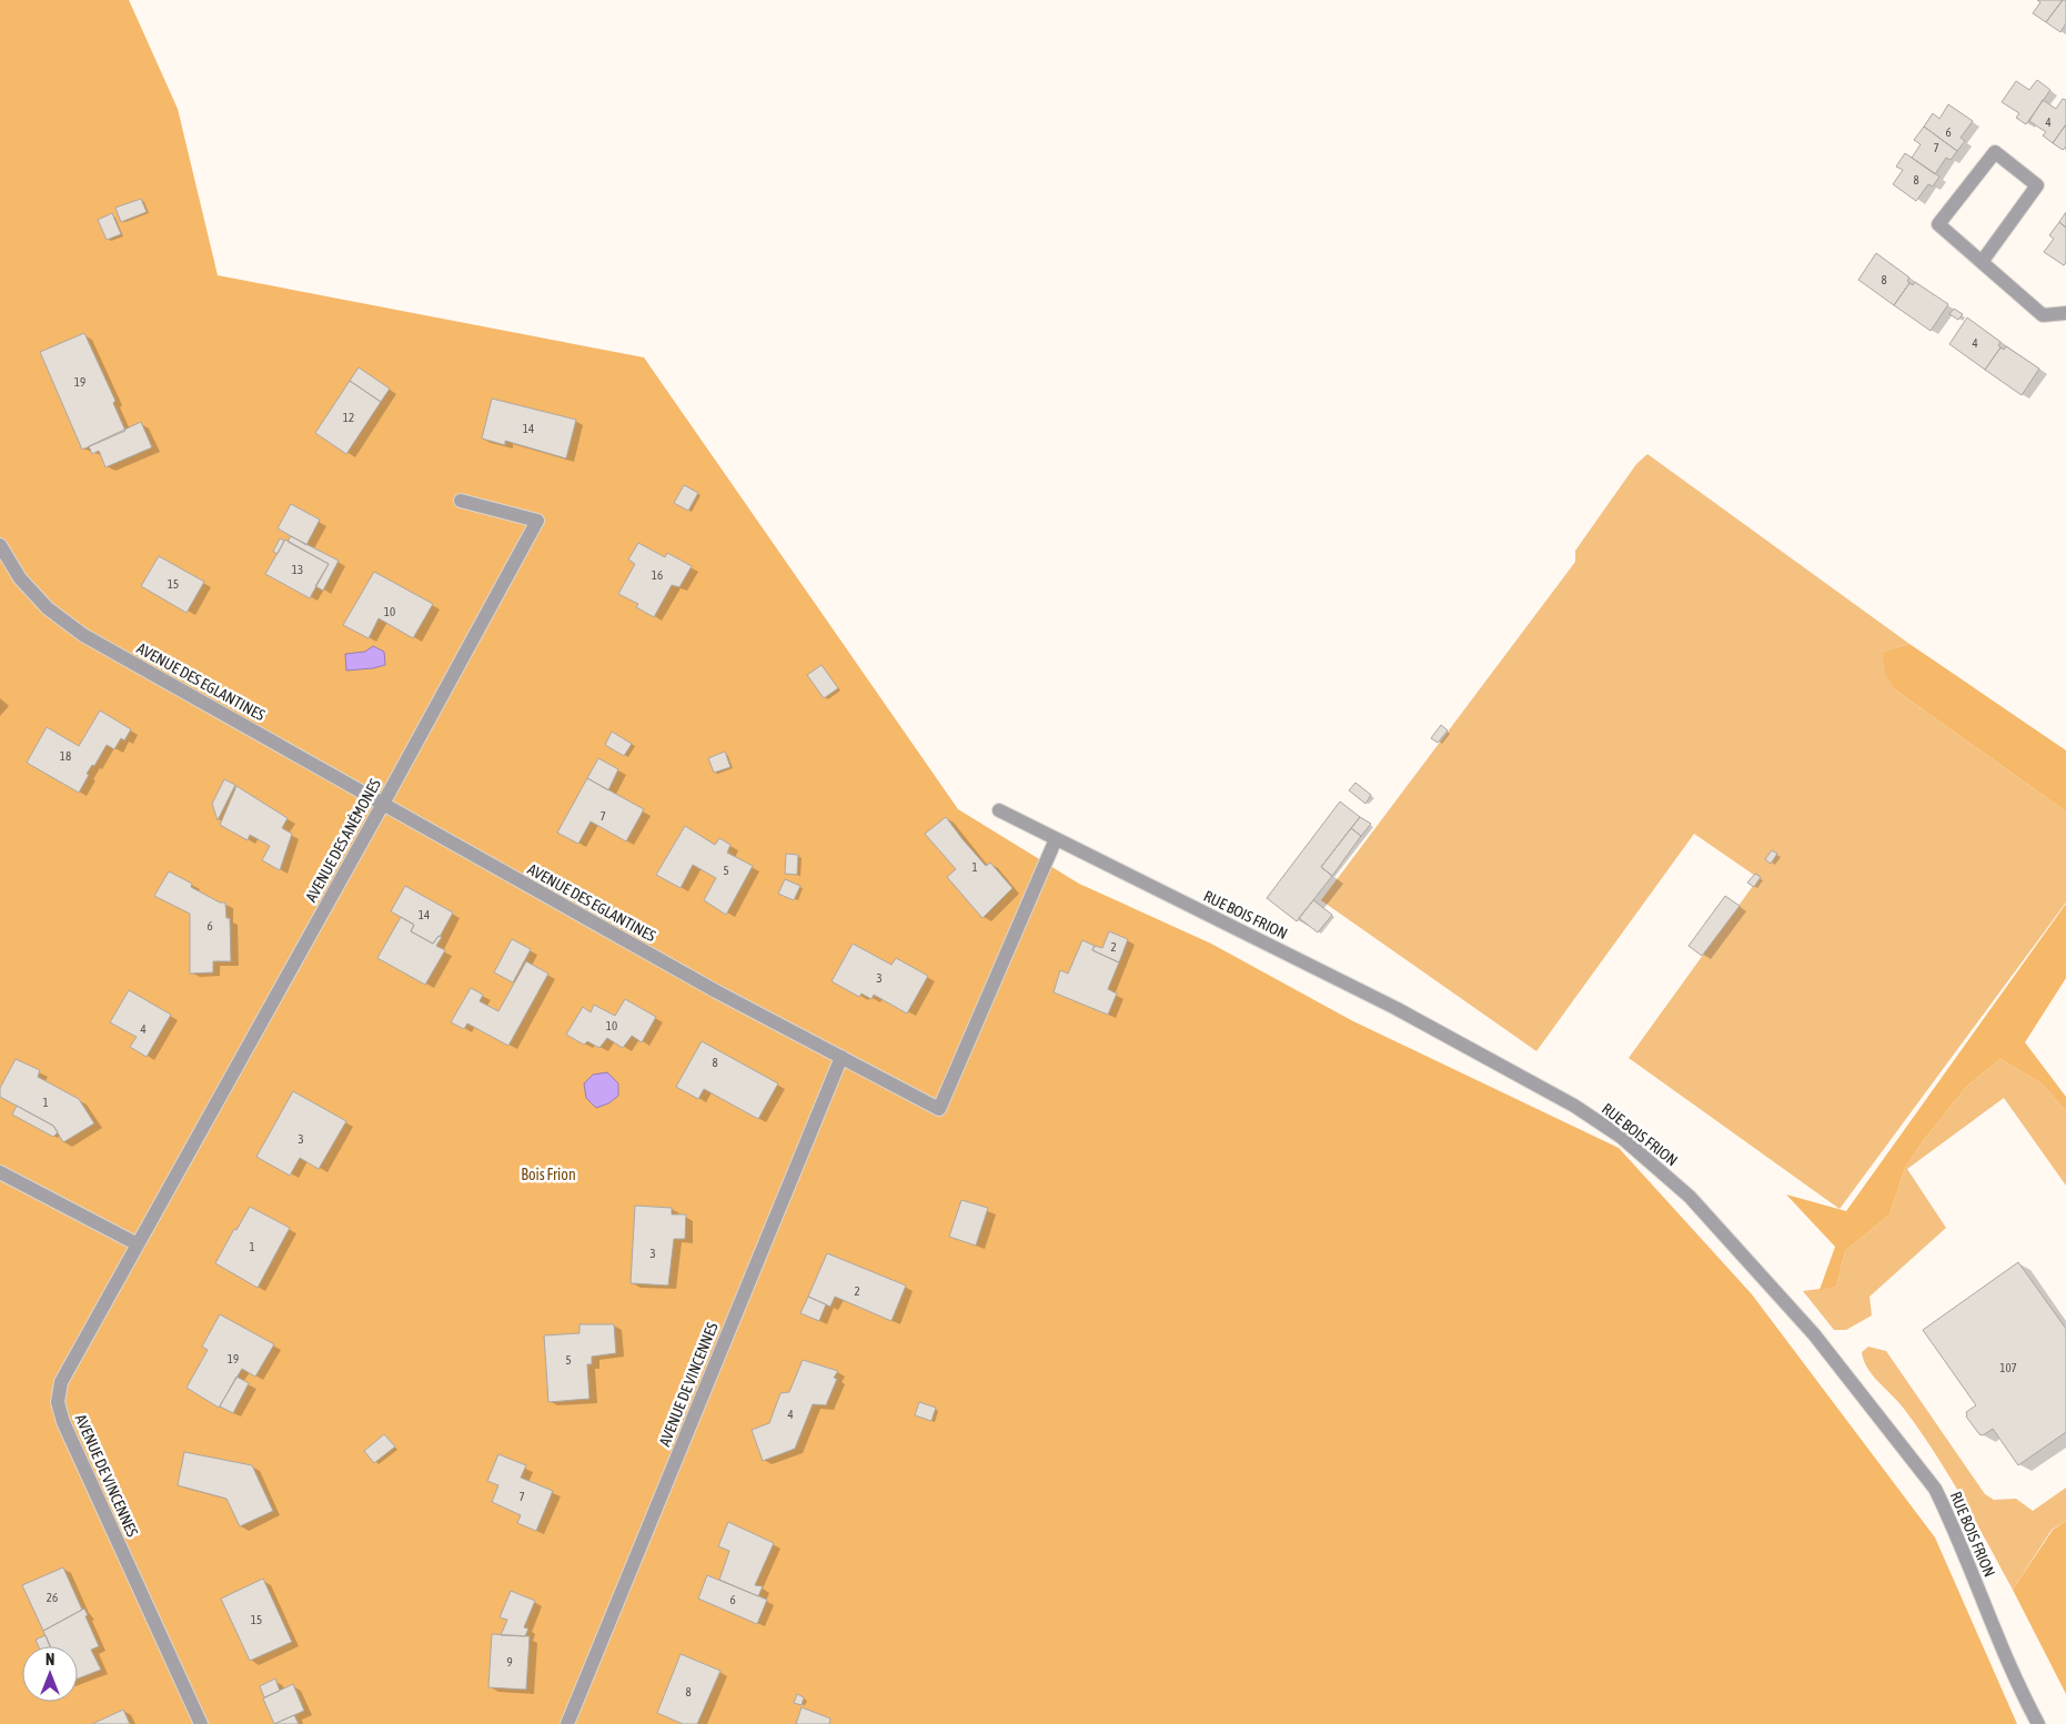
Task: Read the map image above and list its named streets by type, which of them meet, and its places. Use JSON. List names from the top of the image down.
{
  "streets": {
    "street": [
      "AVENUE DES EGLANTINES",
      "AVENUE DES ANÉMONES",
      "RUE BOIS FRION",
      "AVENUE DE VINCENNES"
    ]
  },
  "crossings": [
    ["AVENUE DES EGLANTINES", "AVENUE DES ANÉMONES"],
    ["AVENUE DES EGLANTINES", "RUE BOIS FRION"],
    ["AVENUE DES EGLANTINES", "AVENUE DE VINCENNES"],
    ["AVENUE DES ANÉMONES", "AVENUE DE VINCENNES"]
  ],
  "parks": ["Bois Frion"],
  "house_numbers": [
    "4",
    "6",
    "7",
    "8",
    "8",
    "4",
    "19",
    "12",
    "14",
    "13",
    "16",
    "15",
    "10",
    "18",
    "7",
    "1",
    "5",
    "14",
    "6",
    "2",
    "3",
    "10",
    "4",
    "8",
    "1",
    "3",
    "1",
    "3",
    "2",
    "19",
    "5",
    "107",
    "4",
    "7",
    "26",
    "6",
    "15",
    "9",
    "8"
  ],
  "north": "top"
}
